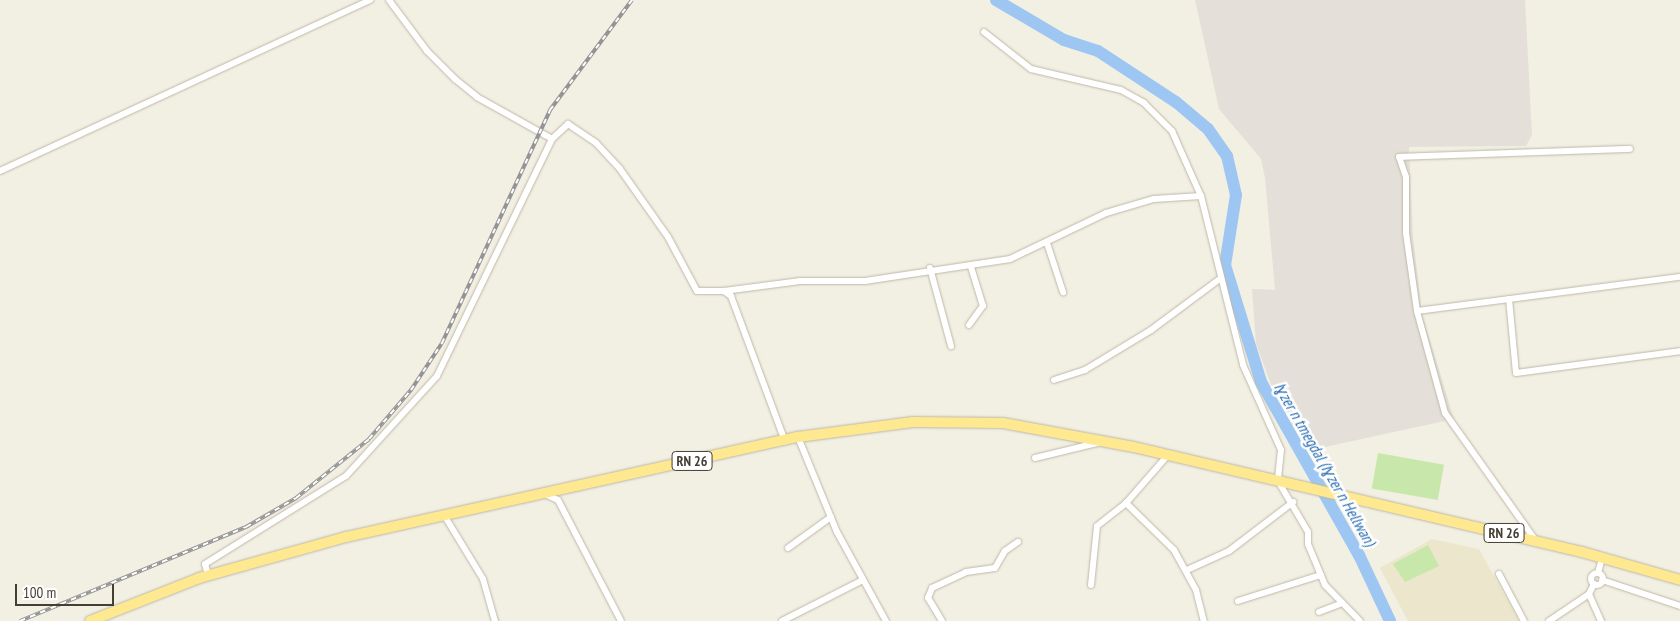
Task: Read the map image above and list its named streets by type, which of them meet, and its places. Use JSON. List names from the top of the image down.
{
  "streets": {
    "main road": ["RN 26"]
  },
  "water": ["Iɣzer n tmegdal (Iɣzer n Hellwan)"],
  "scale_bar": "100 m"
}
